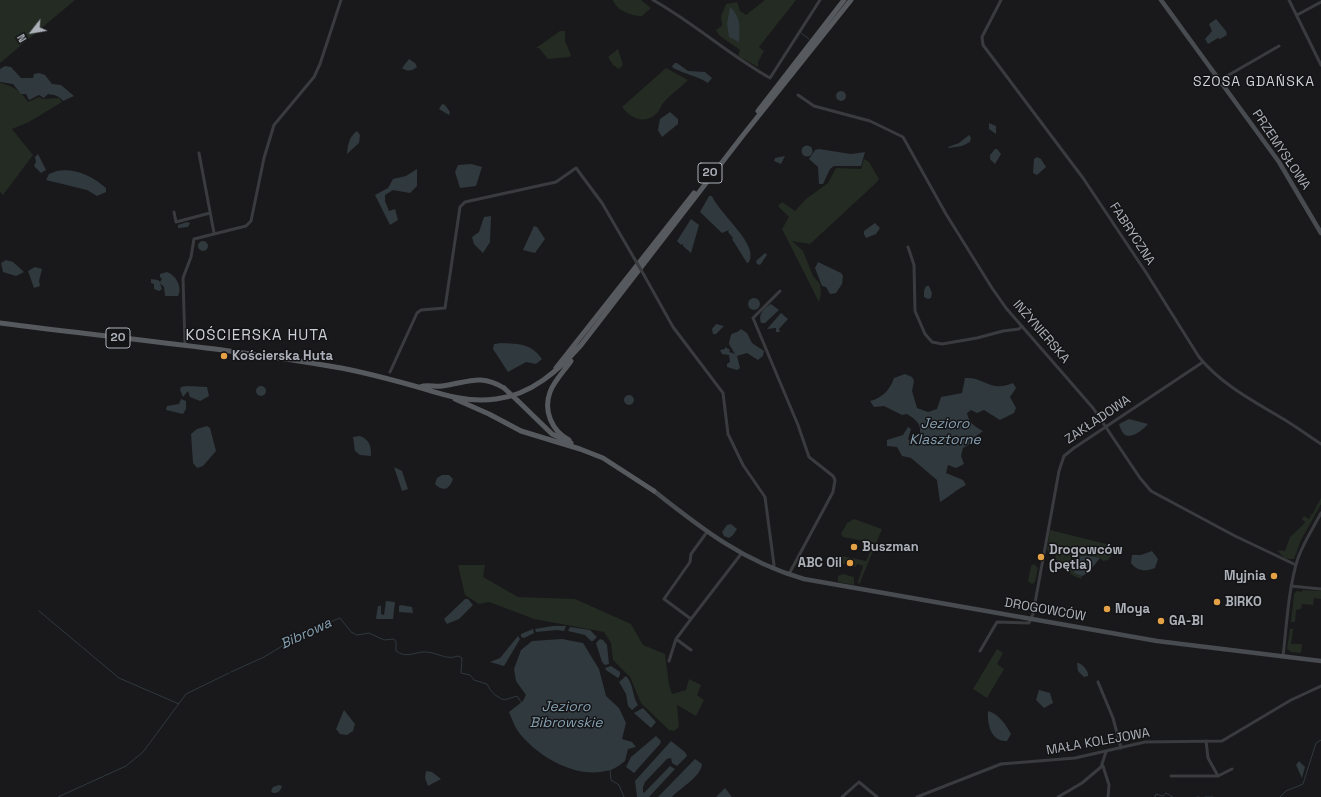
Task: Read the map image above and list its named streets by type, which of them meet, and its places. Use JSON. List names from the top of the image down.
{
  "streets": {
    "main road": ["PRZEMYSŁOWA", "20", "DROGOWCÓW"],
    "street": [
      "FABRYCZNA",
      "INŻYNIERSKA",
      "ZAKŁADOWA",
      "MAŁA KOLEJOWA"
    ]
  },
  "crossings": [
    ["FABRYCZNA", "ZAKŁADOWA"],
    ["INŻYNIERSKA", "ZAKŁADOWA"],
    ["ZAKŁADOWA", "DROGOWCÓW"]
  ],
  "districts": ["SZOSA GDAŃSKA", "KOŚCIERSKA HUTA"],
  "water": ["Jezioro Klasztorne", "Bibrowa", "Jezioro Bibrowskie"],
  "places": [
    "Kościerska Huta",
    "Buszman",
    "Drogowców (pętla)",
    "ABC Oil",
    "Myjnia",
    "BIRKO",
    "Moya",
    "GA-BI"
  ],
  "north": "bottom left"
}
